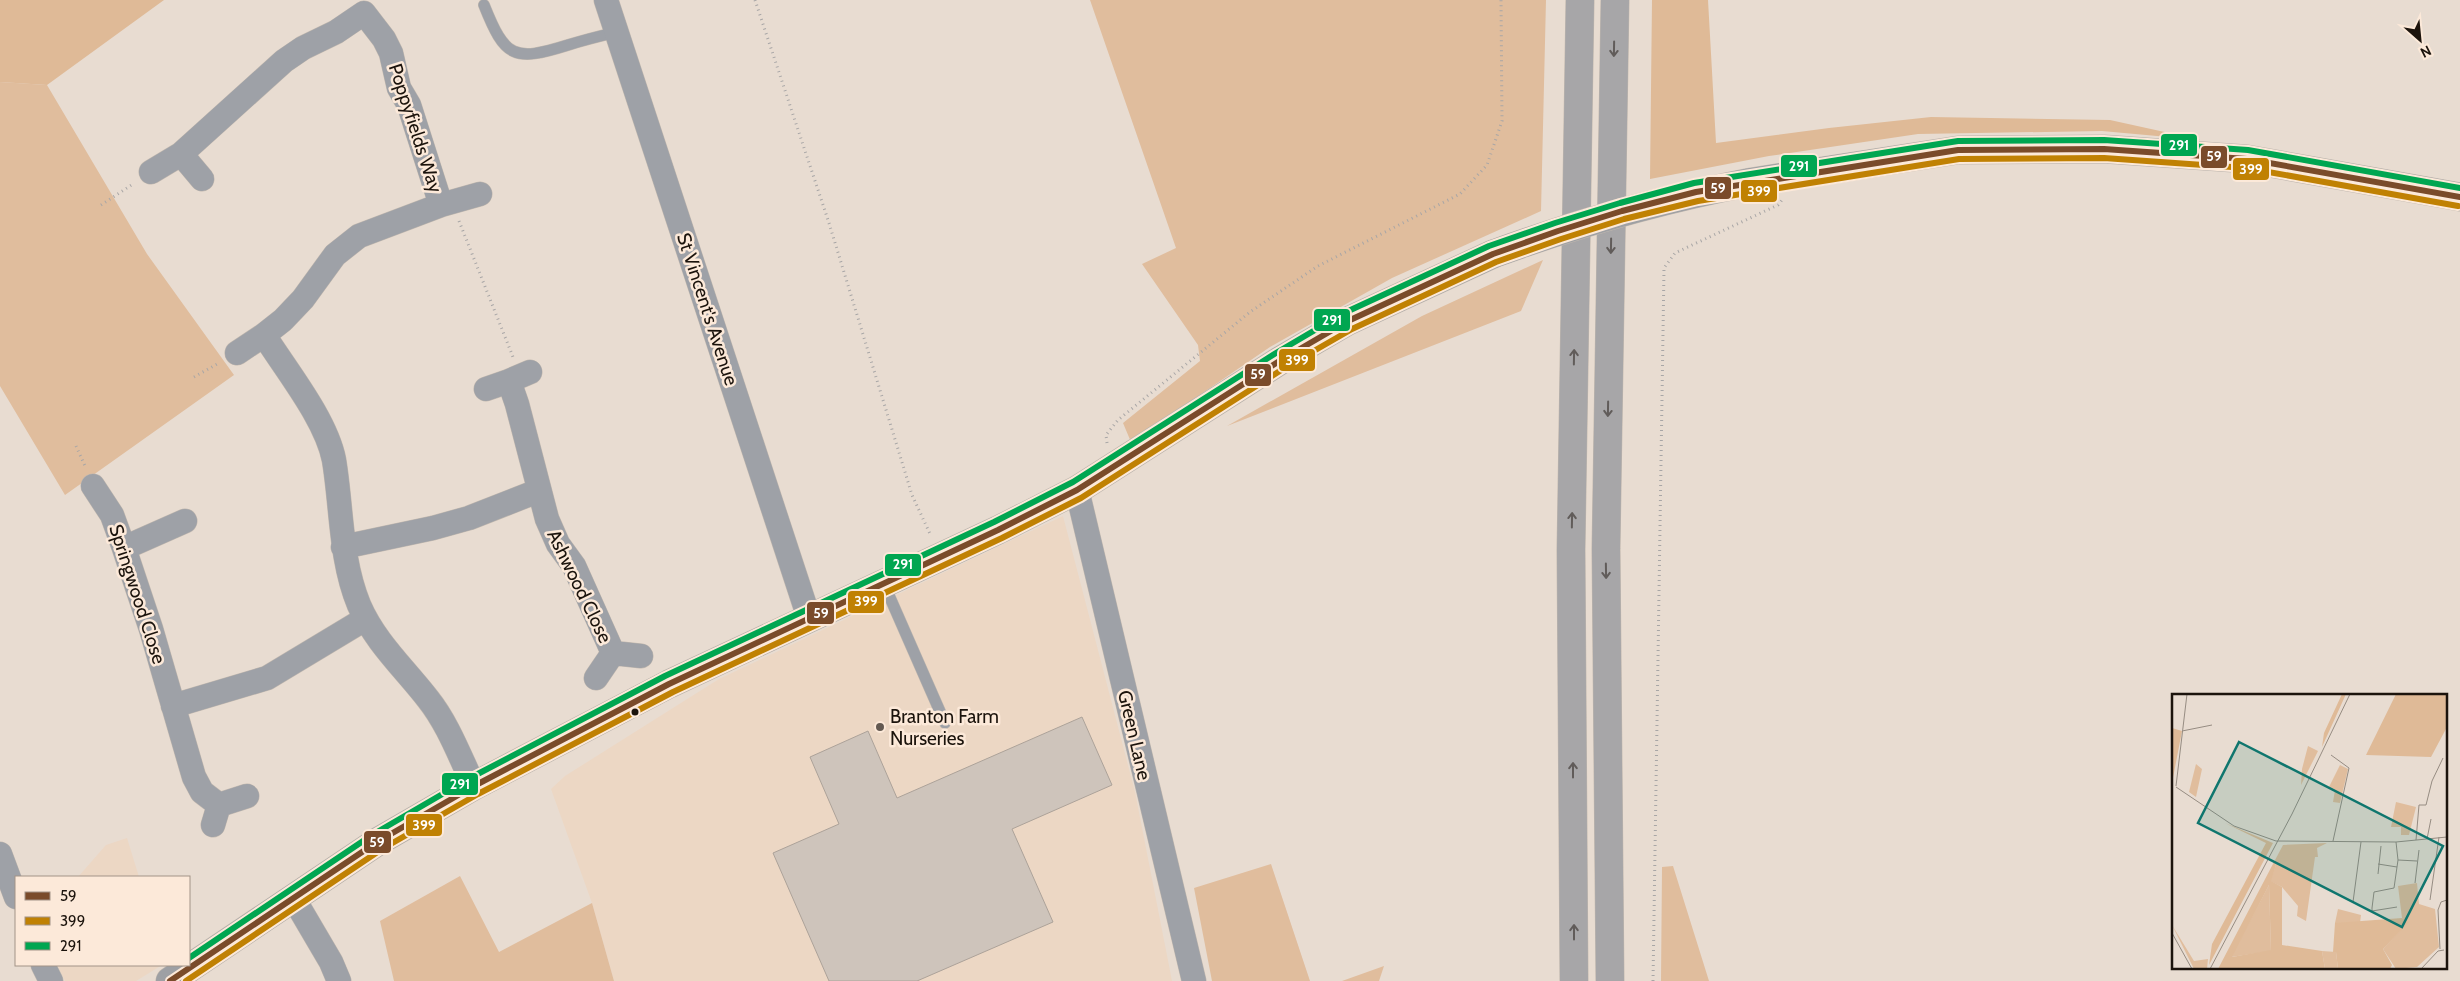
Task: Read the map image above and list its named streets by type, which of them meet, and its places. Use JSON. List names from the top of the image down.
{
  "streets": {
    "street": [
      "Poppyfields Way",
      "St Vincent's Avenue",
      "Ashwood Close",
      "Springwood Close",
      "Green Lane"
    ]
  },
  "places": ["Branton Farm Nurseries"],
  "lines": ["transit line 291", "transit line 59", "transit line 399"],
  "legend": ["59", "399", "291"],
  "north": "bottom right"
}
